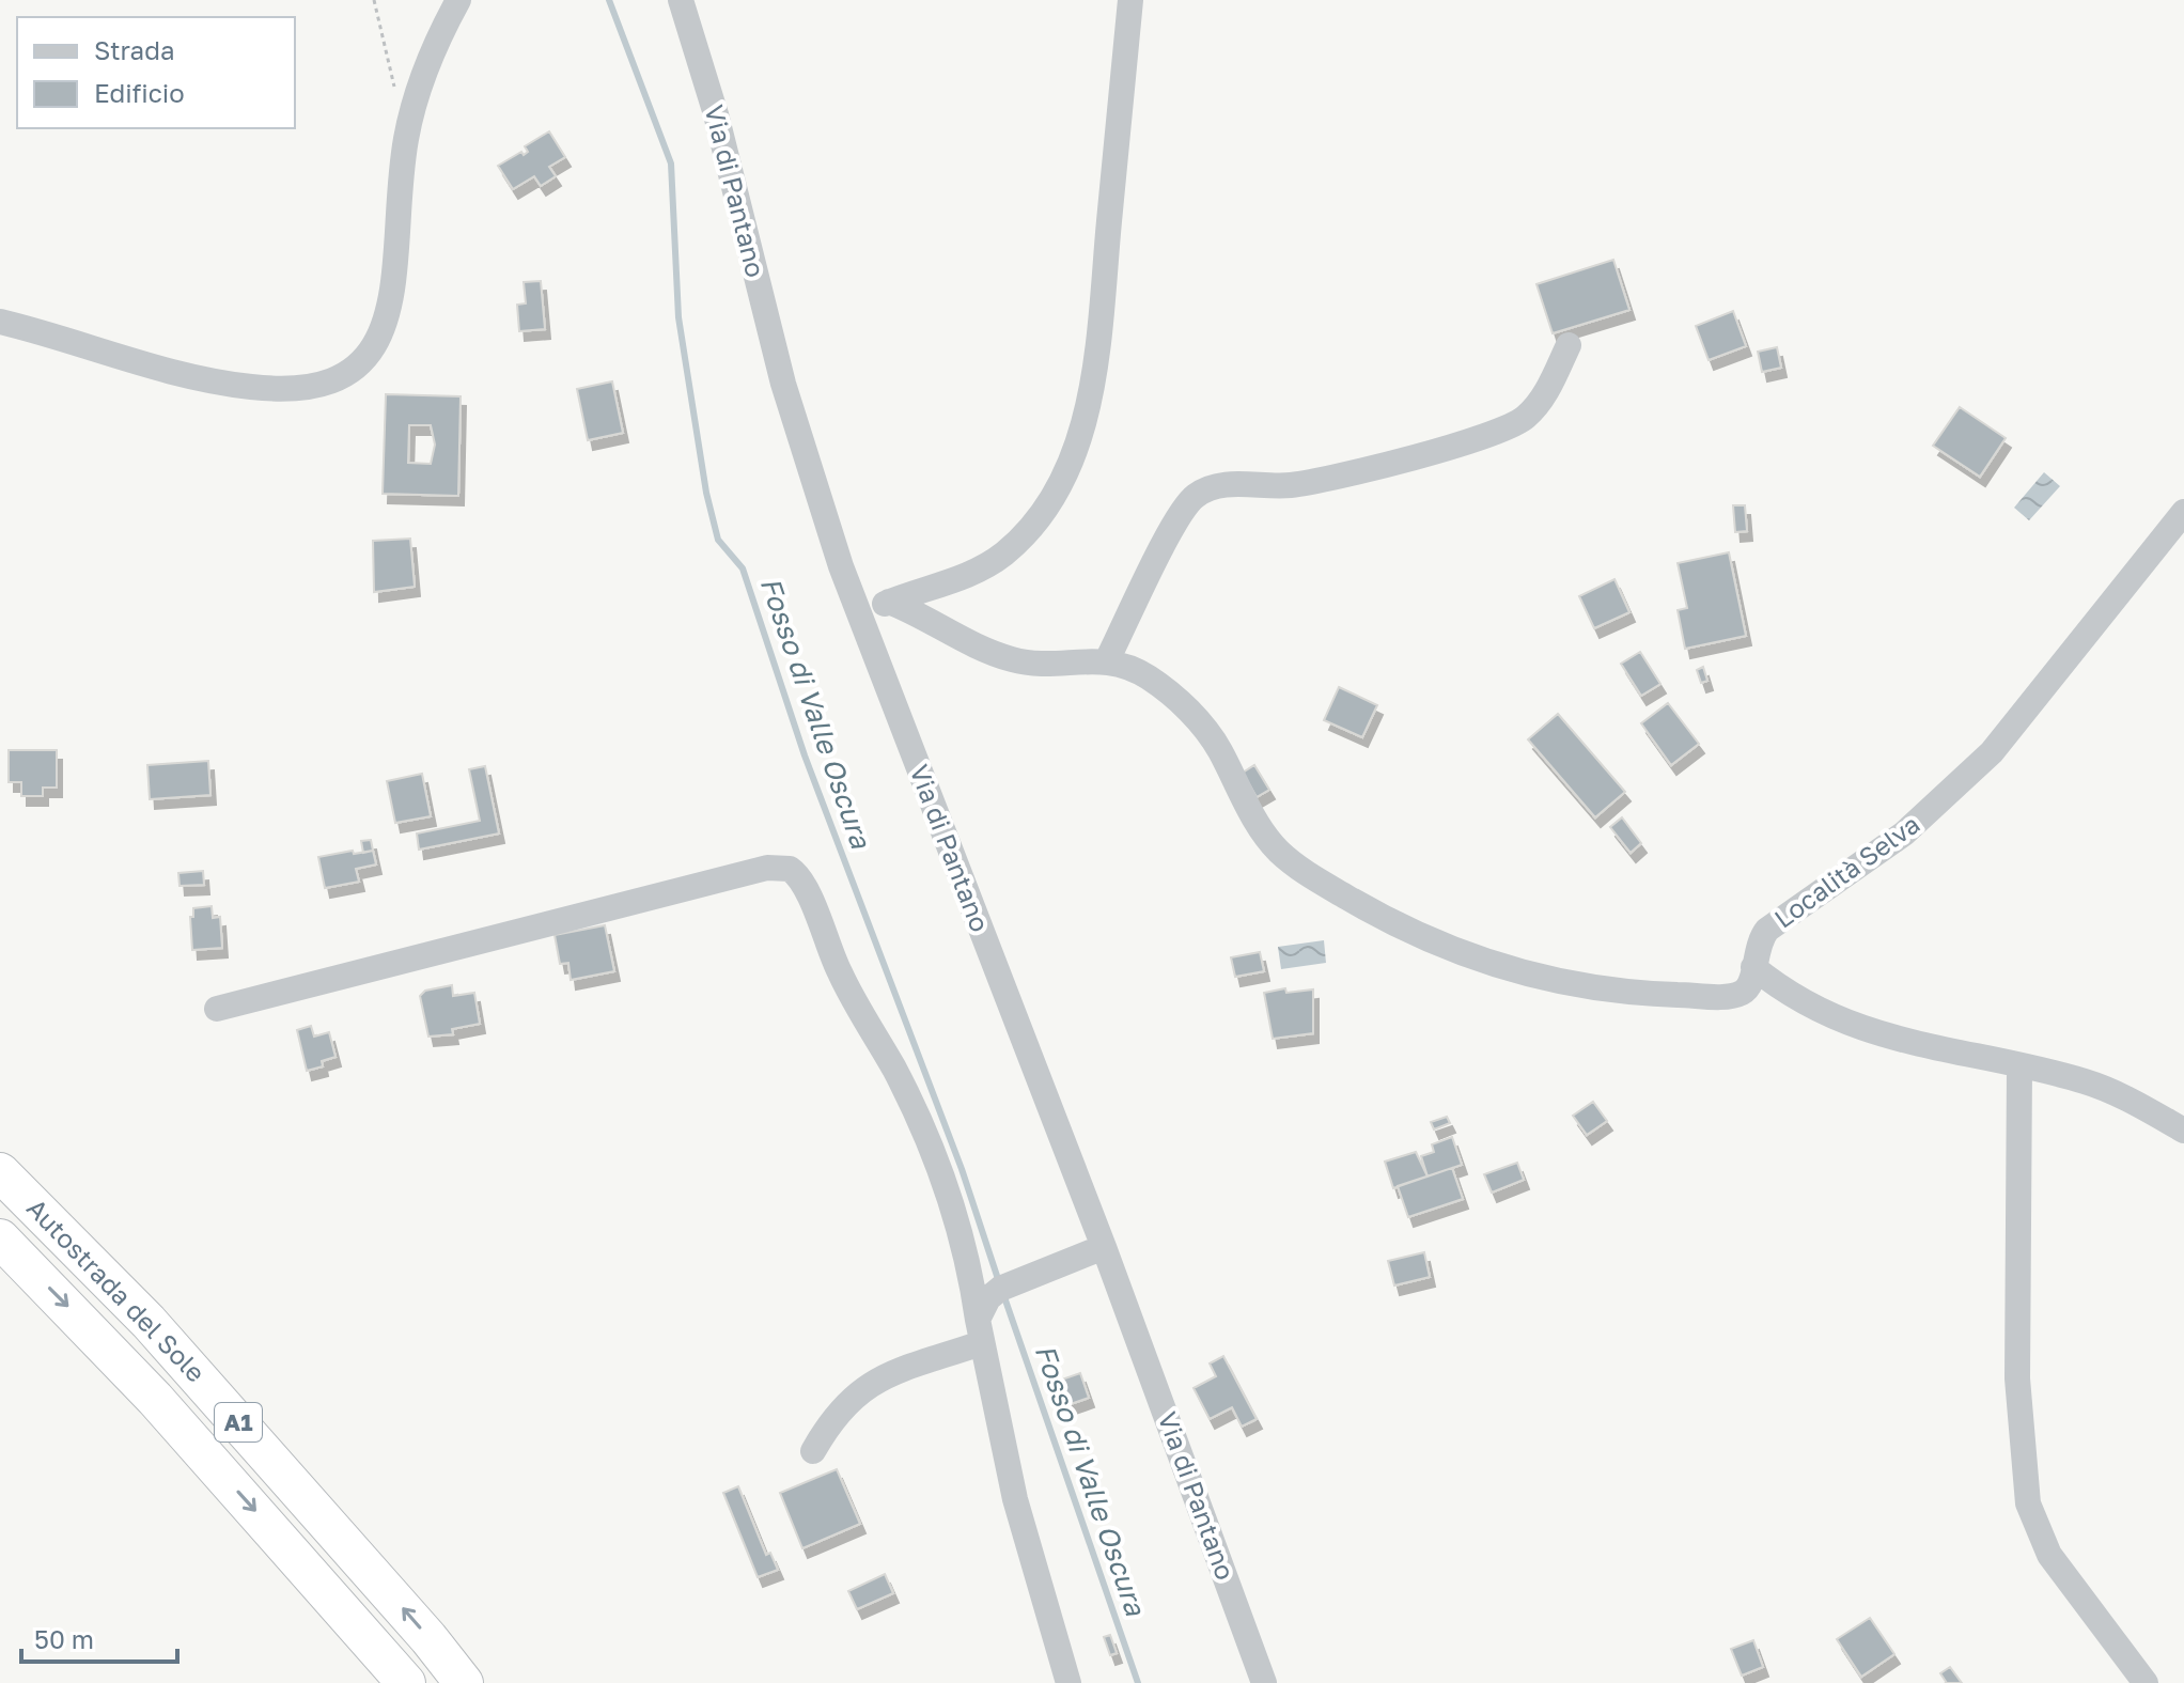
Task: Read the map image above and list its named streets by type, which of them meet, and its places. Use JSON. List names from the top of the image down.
{
  "streets": {
    "highway": ["Autostrada del Sole", "A1"],
    "street": ["Via di Pantano", "Località Selva"]
  },
  "water": ["Fosso di Valle Oscura"],
  "legend": ["Strada", "Edificio"],
  "scale_bar": "50 m"
}
